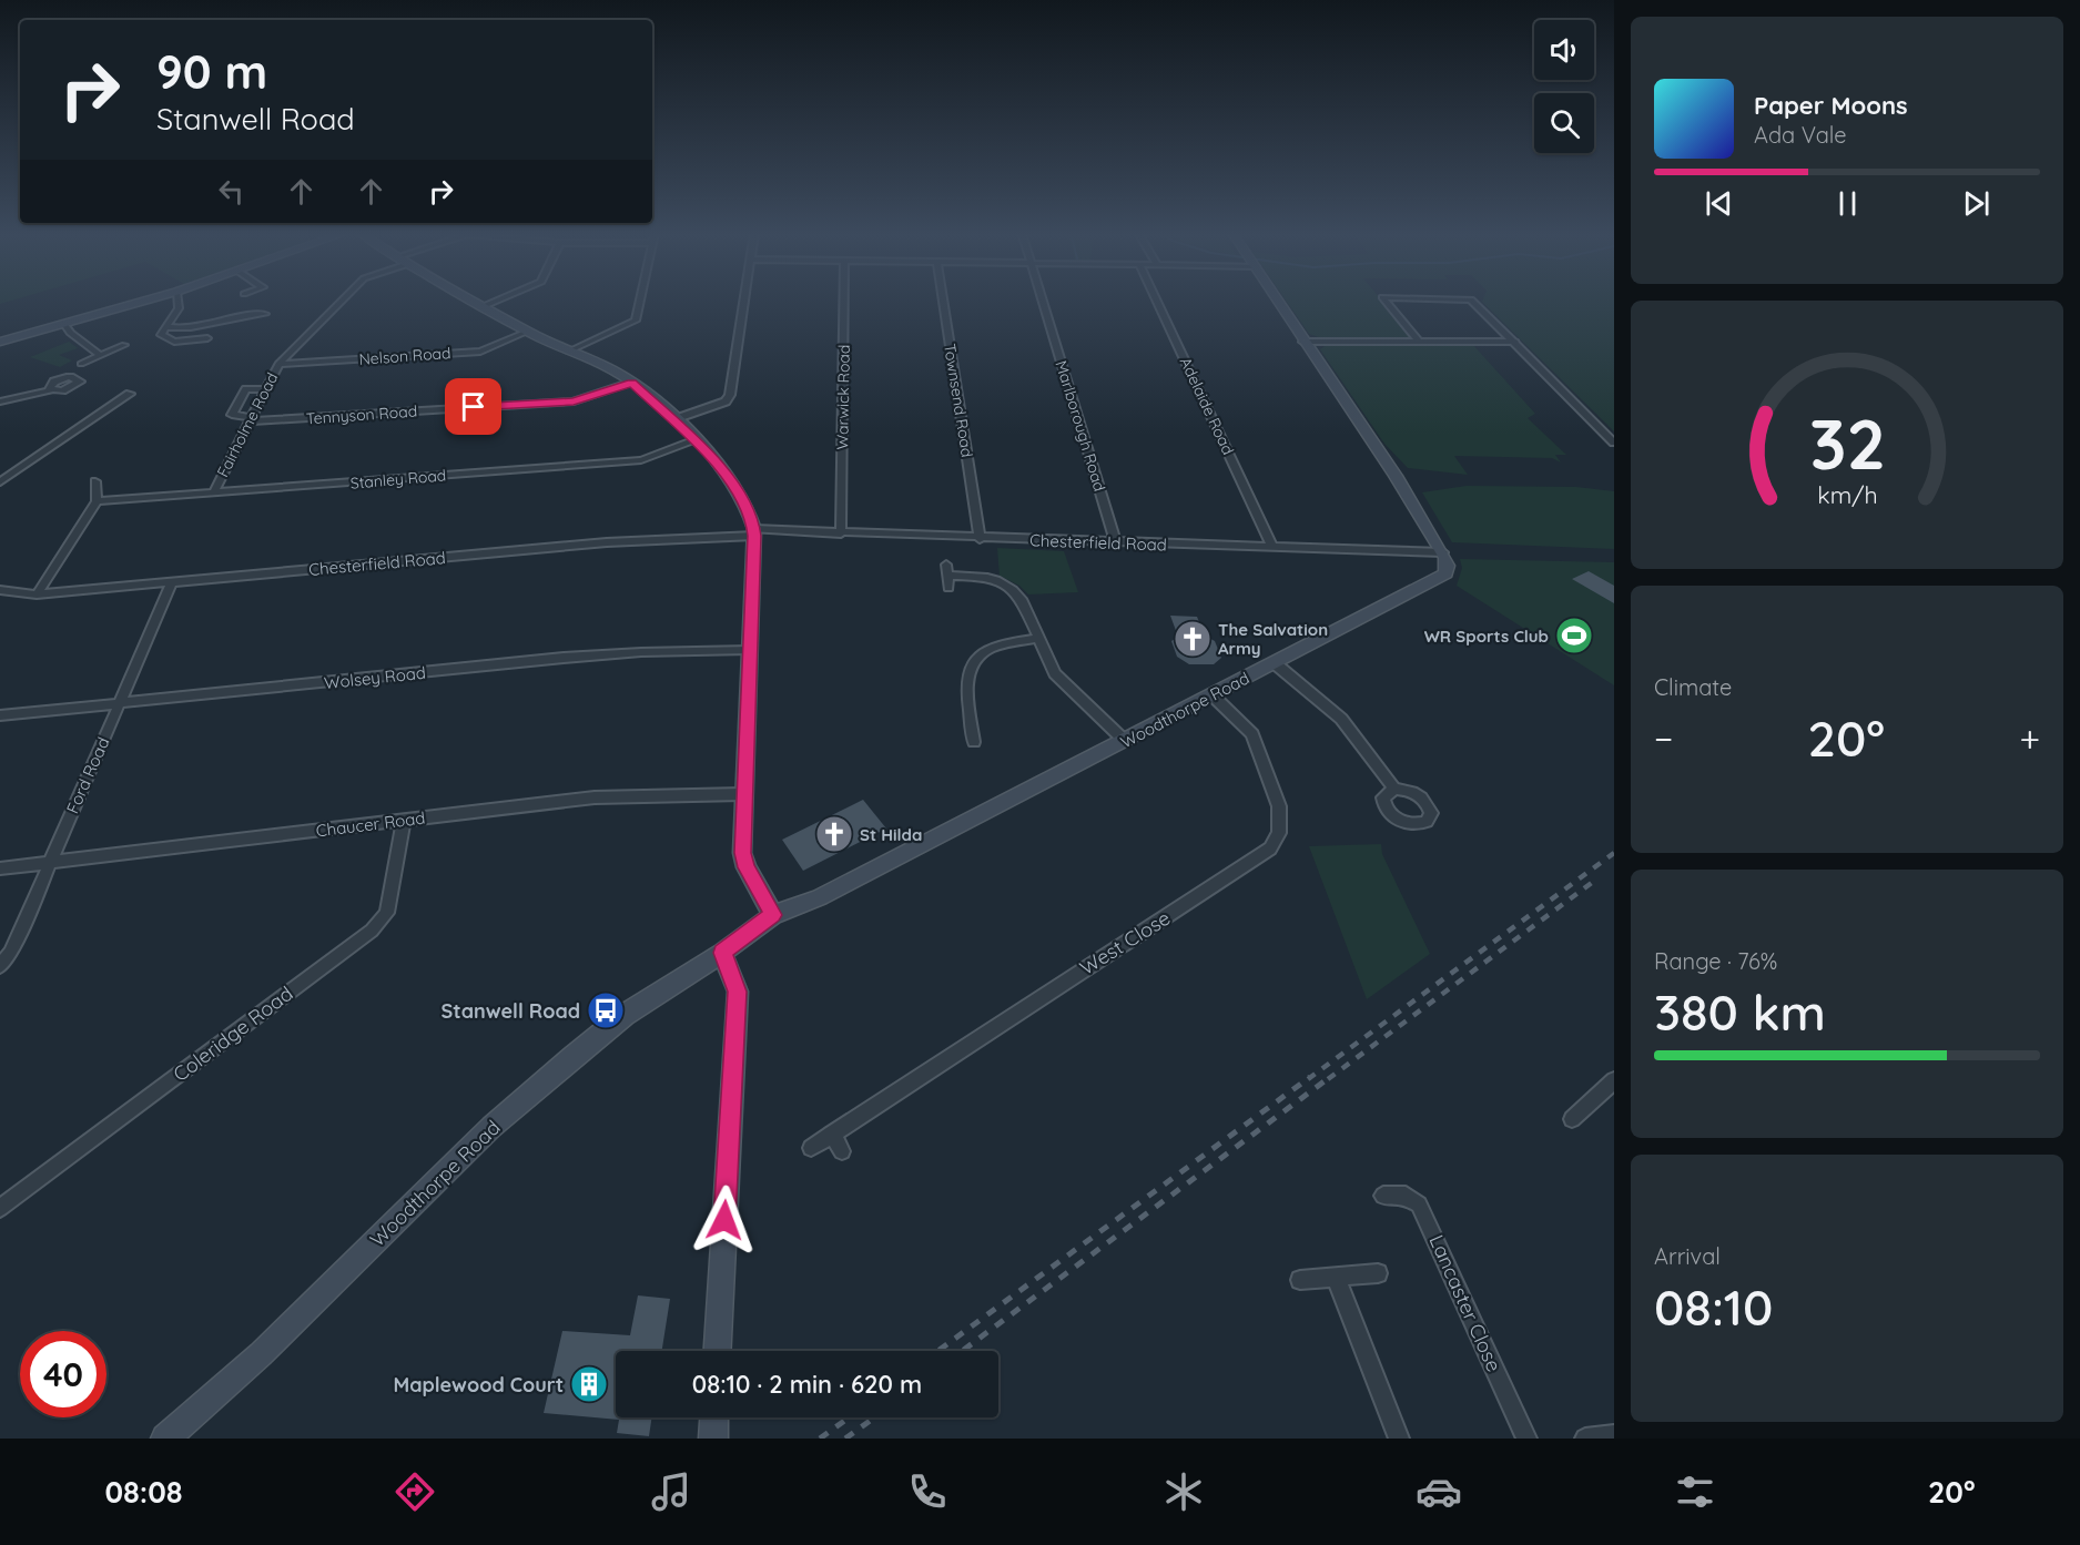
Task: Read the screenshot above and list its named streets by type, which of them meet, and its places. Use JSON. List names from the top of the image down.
{
  "streets": {
    "street": [
      "Nelson Road",
      "Warwick Road",
      "Townsend Road",
      "Adelaide Road",
      "Tennyson Road",
      "Fairholme Road",
      "Marlborough Road",
      "Stanley Road",
      "Chesterfield Road",
      "Wolsey Road",
      "Woodthorpe Road",
      "Ford Road",
      "Chaucer Road",
      "West Close",
      "Coleridge Road",
      "Lancaster Close"
    ]
  },
  "crossings": [
    ["Nelson Road", "Fairholme Road"],
    ["Warwick Road", "Chesterfield Road"],
    ["Townsend Road", "Chesterfield Road"],
    ["Adelaide Road", "Chesterfield Road"],
    ["Tennyson Road", "Fairholme Road"],
    ["Fairholme Road", "Stanley Road"],
    ["Marlborough Road", "Chesterfield Road"],
    ["Chesterfield Road", "Woodthorpe Road"],
    ["Chesterfield Road", "Ford Road"],
    ["Wolsey Road", "Ford Road"],
    ["Woodthorpe Road", "West Close"],
    ["Ford Road", "Chaucer Road"],
    ["Chaucer Road", "Coleridge Road"]
  ],
  "places": {
    "sports": ["WR Sports Club"],
    "church": ["The Salvation Army", "St Hilda"],
    "bus stop": ["Stanwell Road"],
    "building": ["Maplewood Court"]
  },
  "page": {
    "turn": ["90 m", "Stanwell Road"],
    "song": ["Paper Moons", "Ada Vale"],
    "tile": [
      "Climate",
      ["Range · 76%", "380 km"],
      ["Arrival", "08:10"]
    ],
    "heat": ["−", "20°", "+"],
    "limit": "40",
    "trip": "08:10 · 2 min · 620 m",
    "tabs": ["08:08", "20°"],
    "gauge": ["32", "km/h"]
  }
}
